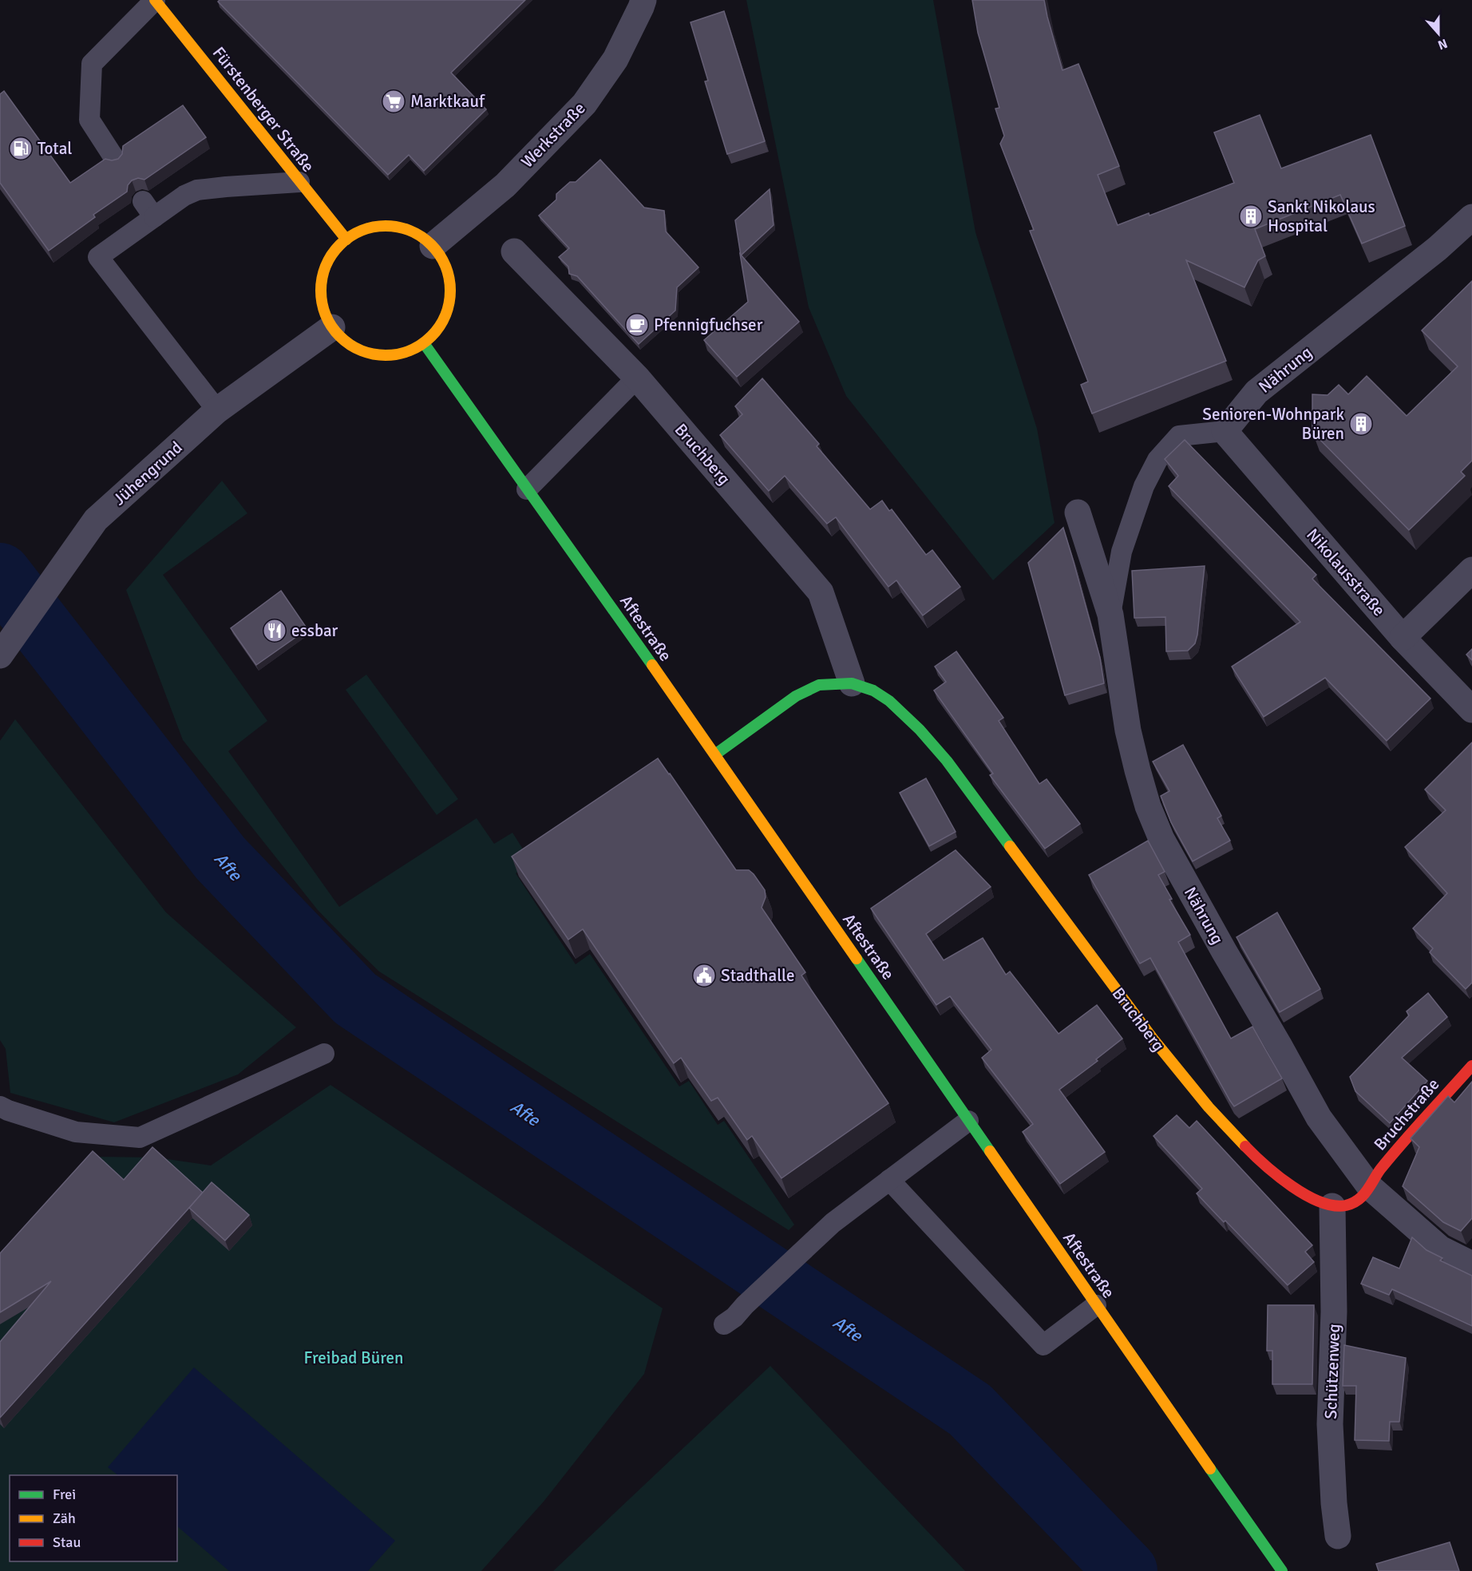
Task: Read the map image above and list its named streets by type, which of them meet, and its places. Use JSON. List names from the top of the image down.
{
  "streets": {
    "main road": [
      "Fürstenberger Straße",
      "Bruchberg",
      "Aftestraße",
      "Bruchstraße"
    ],
    "street": [
      "Werkstraße",
      "Nährung",
      "Jühengrund",
      "Nikolausstraße",
      "Schützenweg"
    ]
  },
  "crossings": [
    ["Fürstenberger Straße", "Werkstraße"],
    ["Fürstenberger Straße", "Jühengrund"],
    ["Fürstenberger Straße", "Aftestraße"],
    ["Werkstraße", "Jühengrund"],
    ["Werkstraße", "Aftestraße"],
    ["Nährung", "Bruchberg"],
    ["Nährung", "Nikolausstraße"],
    ["Nährung", "Bruchstraße"],
    ["Bruchberg", "Aftestraße"],
    ["Bruchberg", "Bruchstraße"],
    ["Bruchberg", "Schützenweg"],
    ["Jühengrund", "Aftestraße"]
  ],
  "water": ["Afte"],
  "parks": ["Freibad Büren"],
  "places": {
    "supermarket": ["Marktkauf"],
    "fuel station": ["Total"],
    "building": ["Sankt Nikolaus Hospital", "Senioren-Wohnpark Büren"],
    "cafe": ["Pfennigfuchser"],
    "restaurant": ["essbar"],
    "public building": ["Stadthalle"]
  },
  "legend": ["Frei", "Zäh", "Stau"],
  "north": "bottom"
}
